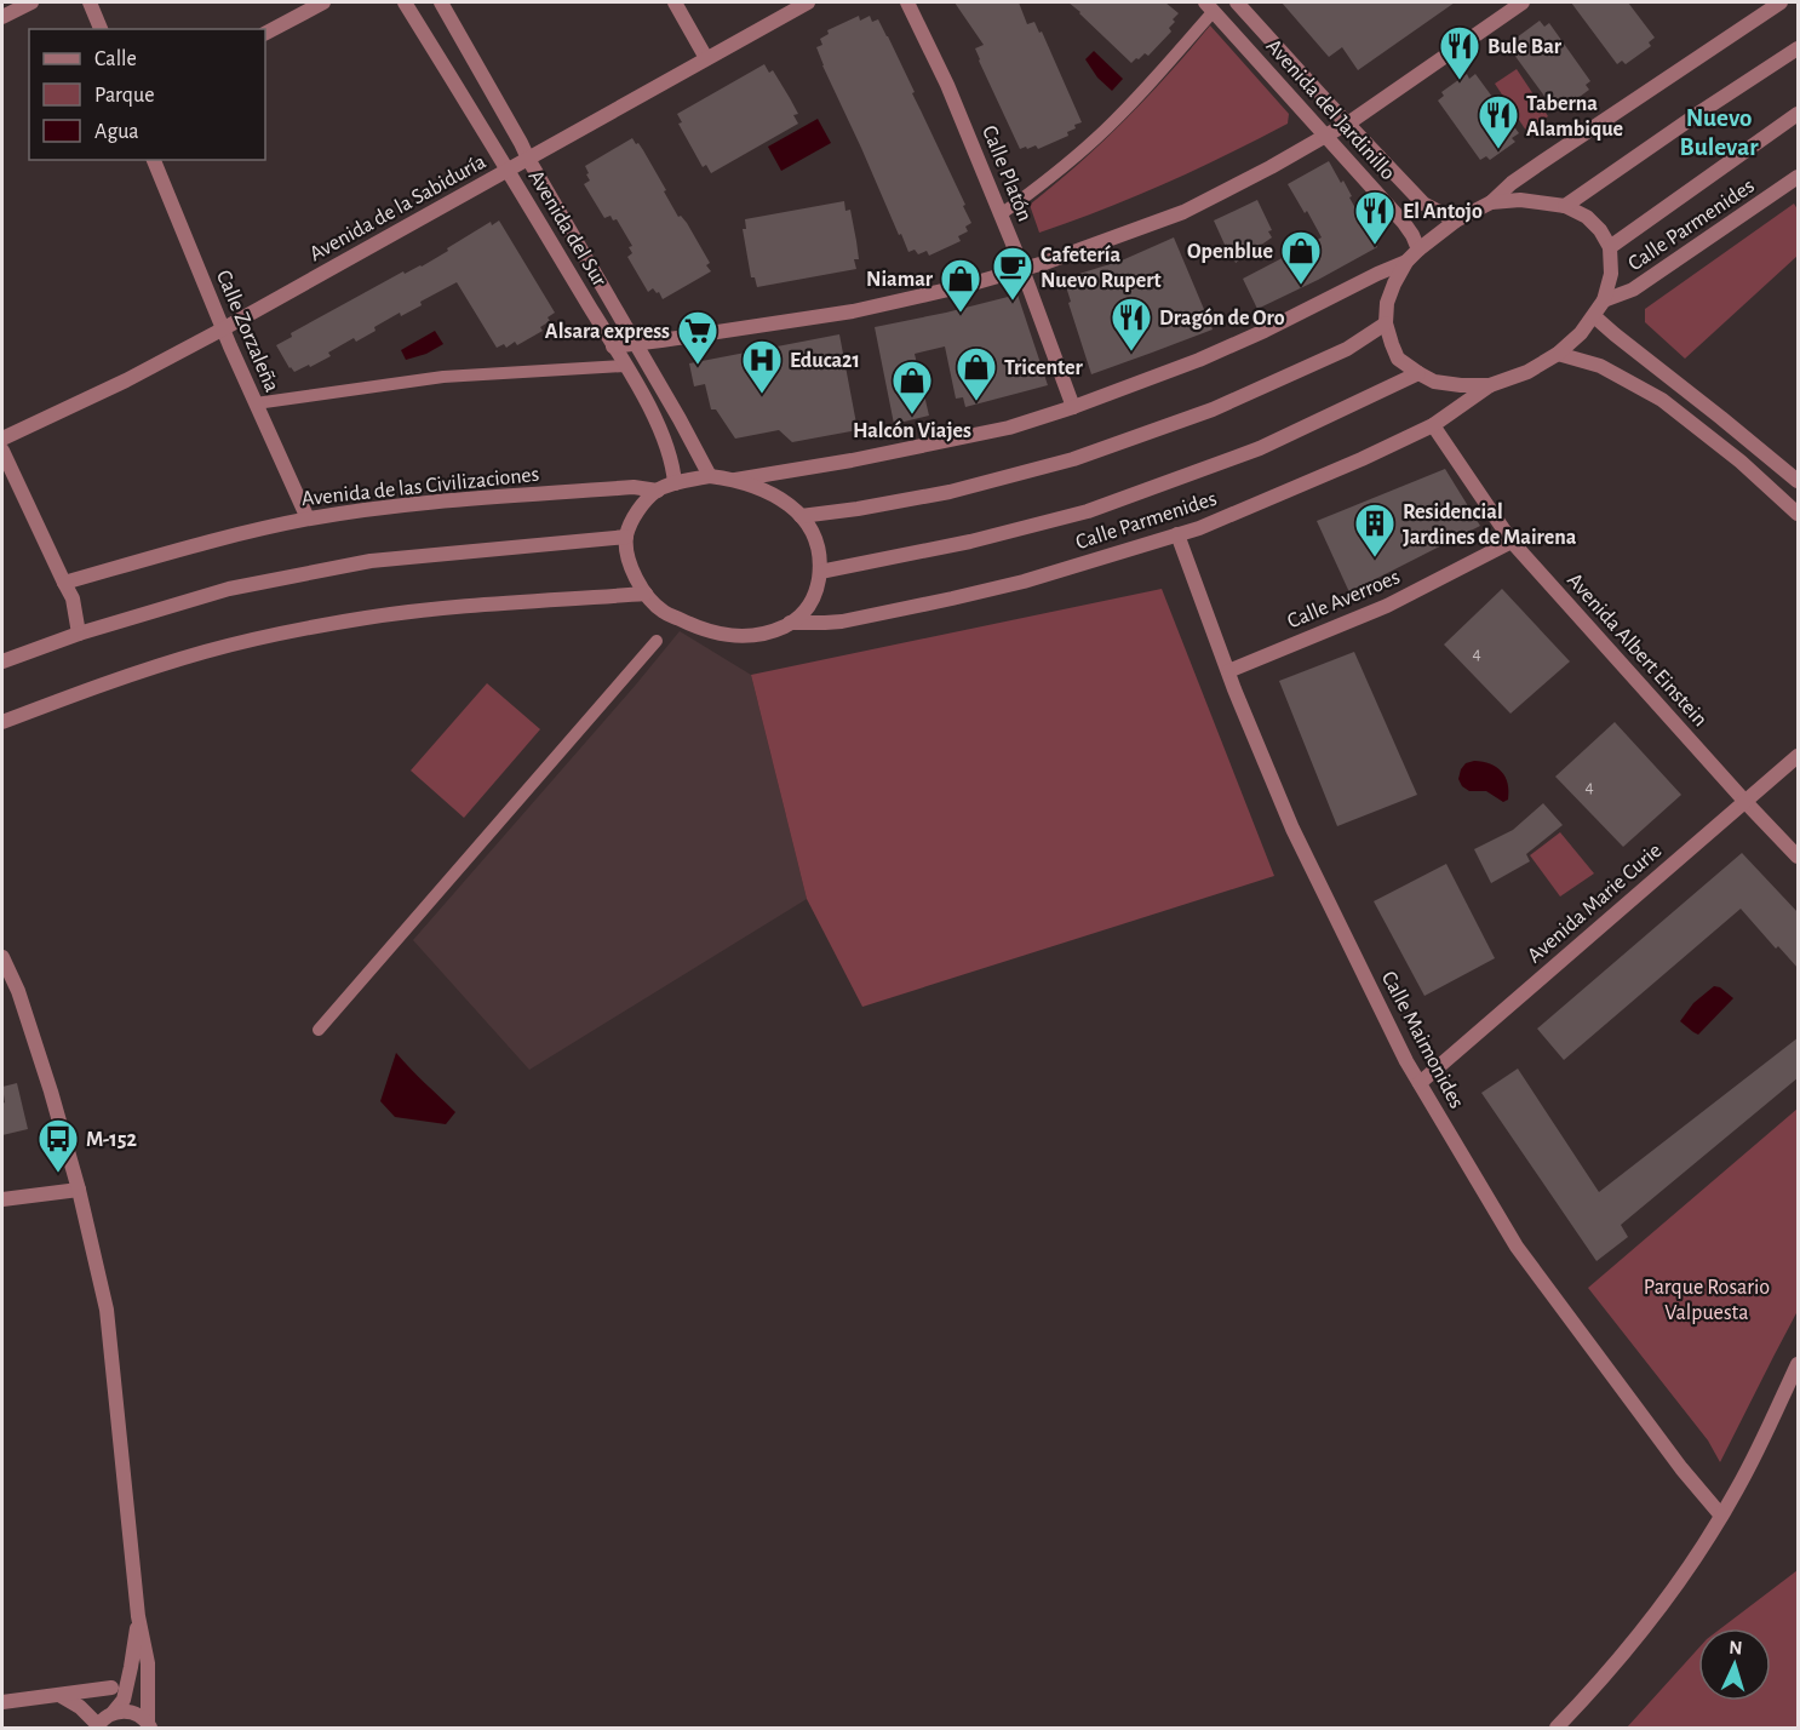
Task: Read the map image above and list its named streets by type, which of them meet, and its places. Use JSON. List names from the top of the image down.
{
  "streets": {
    "street": [
      "Avenida del Jardinillo",
      "Calle Platón",
      "Avenida de la Sabiduría",
      "Calle Parmenides",
      "Avenida del Sur",
      "Calle Zorzaleña",
      "Avenida de las Civilizaciones",
      "Calle Averroes",
      "Avenida Albert Einstein",
      "Avenida Marie Curie",
      "Calle Maimonides"
    ]
  },
  "crossings": [
    ["Avenida del Jardinillo", "Calle Parmenides"],
    ["Avenida de la Sabiduría", "Avenida del Sur"],
    ["Avenida de la Sabiduría", "Calle Zorzaleña"],
    ["Calle Parmenides", "Avenida del Sur"],
    ["Calle Parmenides", "Avenida de las Civilizaciones"],
    ["Calle Parmenides", "Avenida Albert Einstein"],
    ["Calle Parmenides", "Calle Maimonides"],
    ["Avenida del Sur", "Avenida de las Civilizaciones"],
    ["Calle Zorzaleña", "Avenida de las Civilizaciones"],
    ["Calle Averroes", "Avenida Albert Einstein"],
    ["Calle Averroes", "Calle Maimonides"],
    ["Avenida Albert Einstein", "Avenida Marie Curie"],
    ["Avenida Marie Curie", "Calle Maimonides"]
  ],
  "districts": ["Nuevo Bulevar"],
  "parks": ["Parque Rosario Valpuesta"],
  "places": {
    "restaurant": [
      "Bule Bar",
      "Taberna Alambique",
      "El Antojo",
      "Dragón de Oro"
    ],
    "shop": [
      "Openblue",
      "Niamar",
      "Tricenter",
      "Halcón Viajes"
    ],
    "cafe": ["Cafetería Nuevo Rupert"],
    "supermarket": ["Alsara express"],
    "hospital": ["Educa21"],
    "building": ["Residencial Jardines de Mairena"],
    "bus stop": ["M-152"]
  },
  "house_numbers": ["4", "4"],
  "legend": ["Calle", "Parque", "Agua"],
  "north": "top"
}
